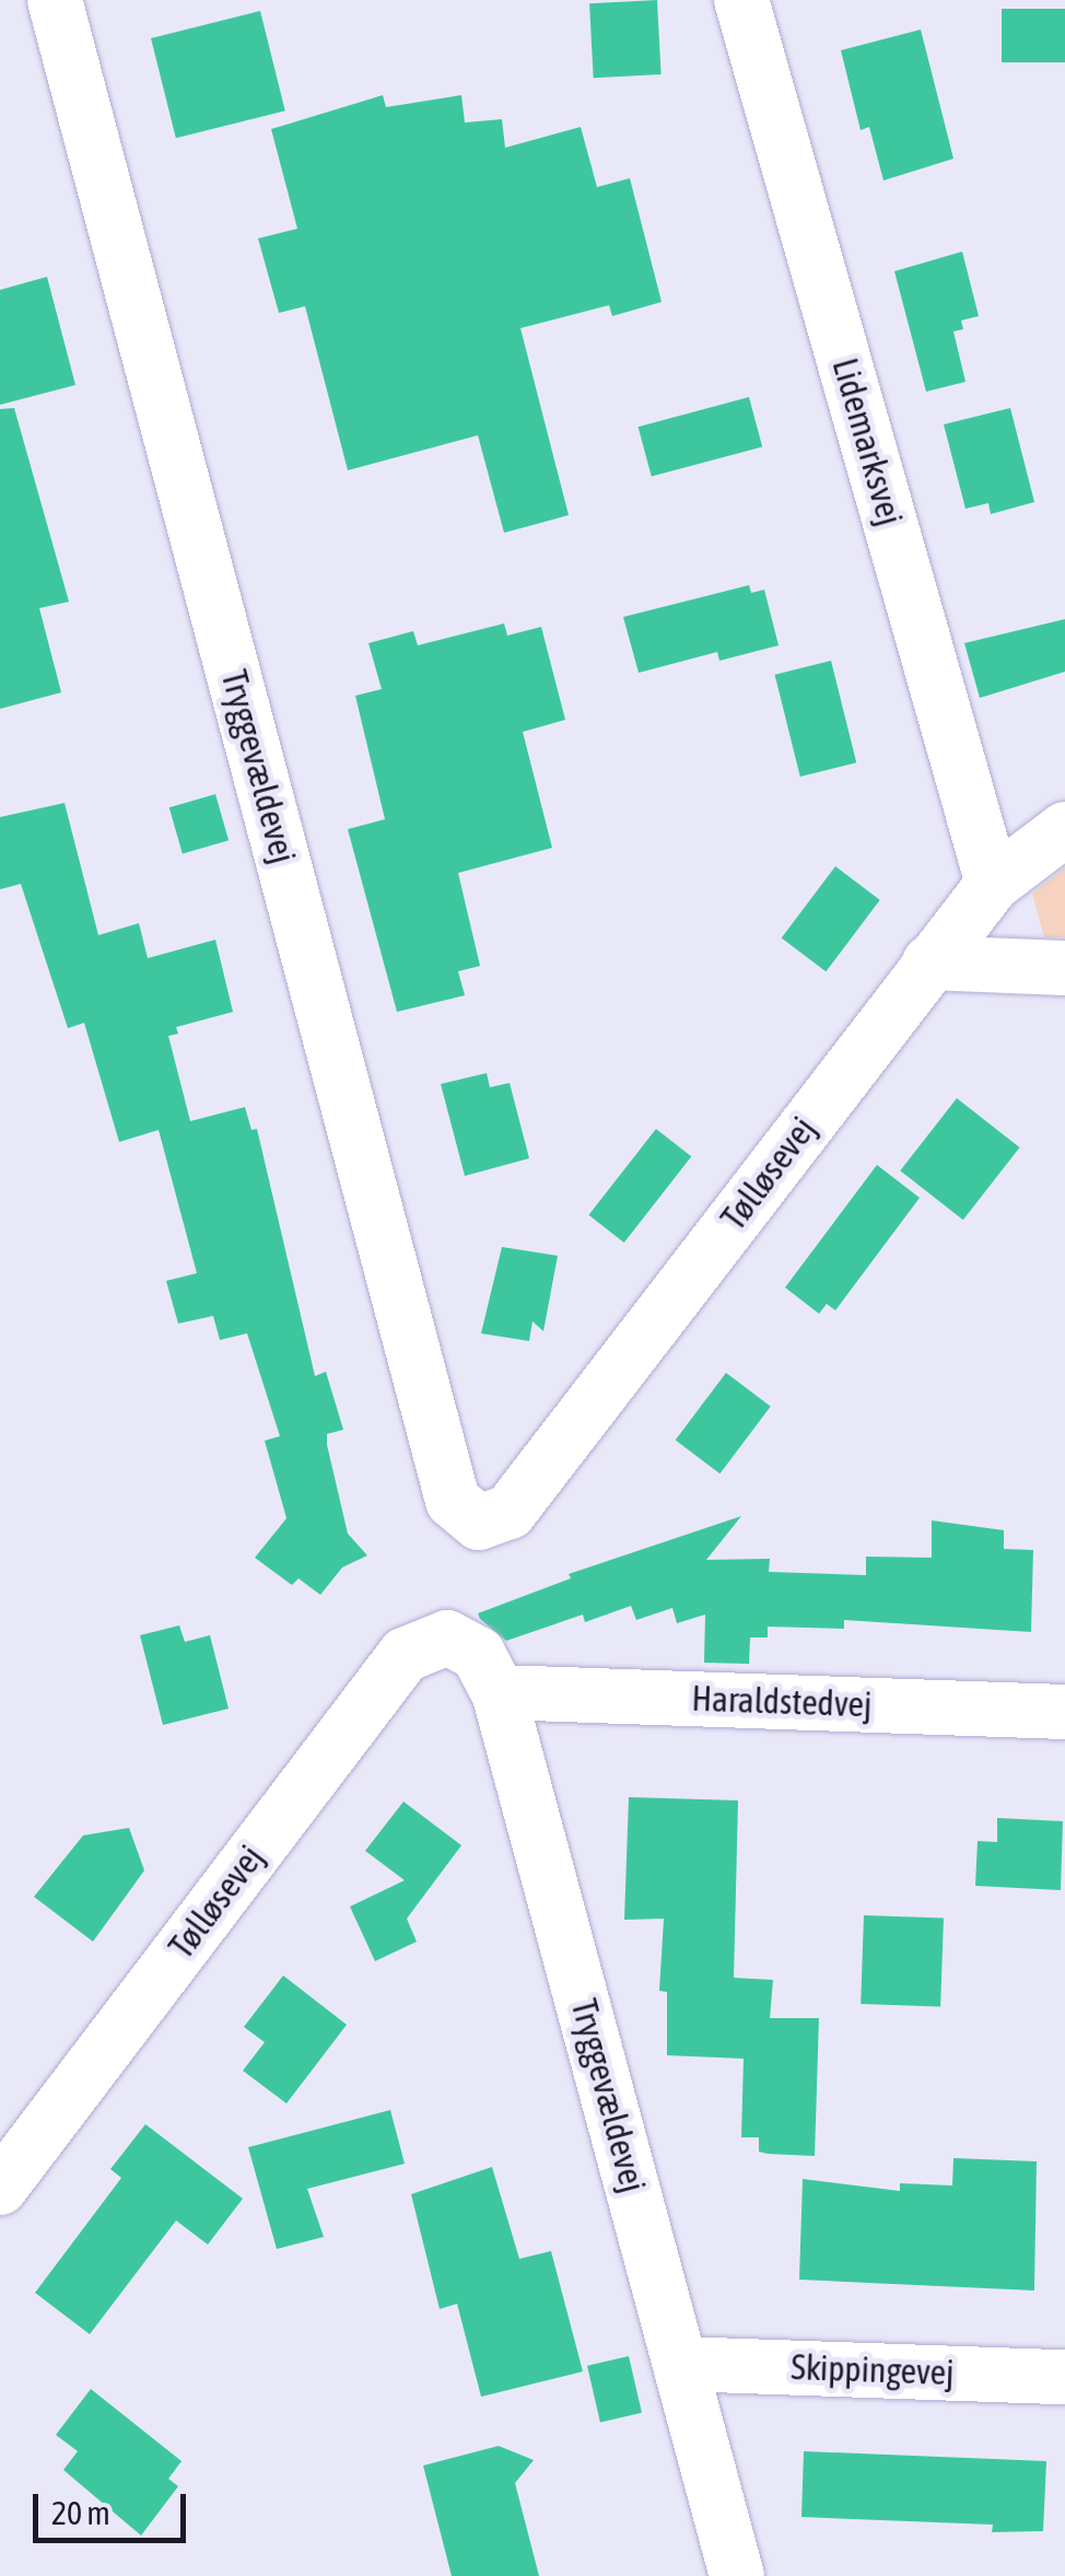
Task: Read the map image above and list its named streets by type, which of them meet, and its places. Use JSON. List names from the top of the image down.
{
  "streets": {
    "street": [
      "Lidemarksvej",
      "Tryggevældevej",
      "Tølløsevej",
      "Haraldstedvej",
      "Skippingevej"
    ]
  },
  "crossings": [
    ["Lidemarksvej", "Tølløsevej"],
    ["Tryggevældevej", "Tølløsevej"],
    ["Tryggevældevej", "Haraldstedvej"],
    ["Tryggevældevej", "Skippingevej"]
  ],
  "scale_bar": "20 m"
}
